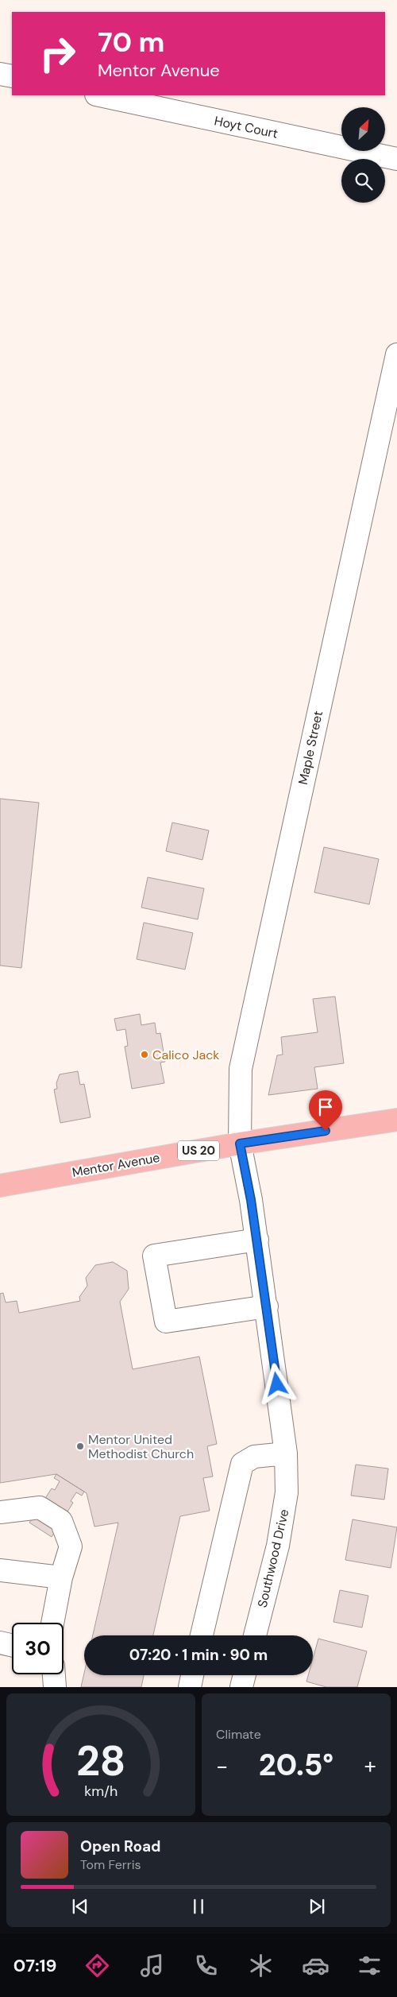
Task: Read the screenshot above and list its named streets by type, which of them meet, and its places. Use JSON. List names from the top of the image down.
{
  "streets": {
    "main road": ["US 20", "Mentor Avenue"],
    "street": ["Hoyt Court", "Maple Street", "Southwood Drive"]
  },
  "crossings": [
    ["Maple Street", "Mentor Avenue"],
    ["Maple Street", "Southwood Drive"],
    ["Mentor Avenue", "Southwood Drive"]
  ],
  "places": ["Calico Jack", "Mentor United Methodist Church"],
  "north": "top right",
  "page": {
    "turn": ["70 m", "Mentor Avenue"],
    "limit": "30",
    "trip": "07:20 · 1 min · 90 m",
    "tile": "Climate",
    "heat": ["−", "20.5°", "+"],
    "song": ["Open Road", "Tom Ferris"],
    "tabs": "07:19",
    "gauge": ["28", "km/h"]
  }
}
